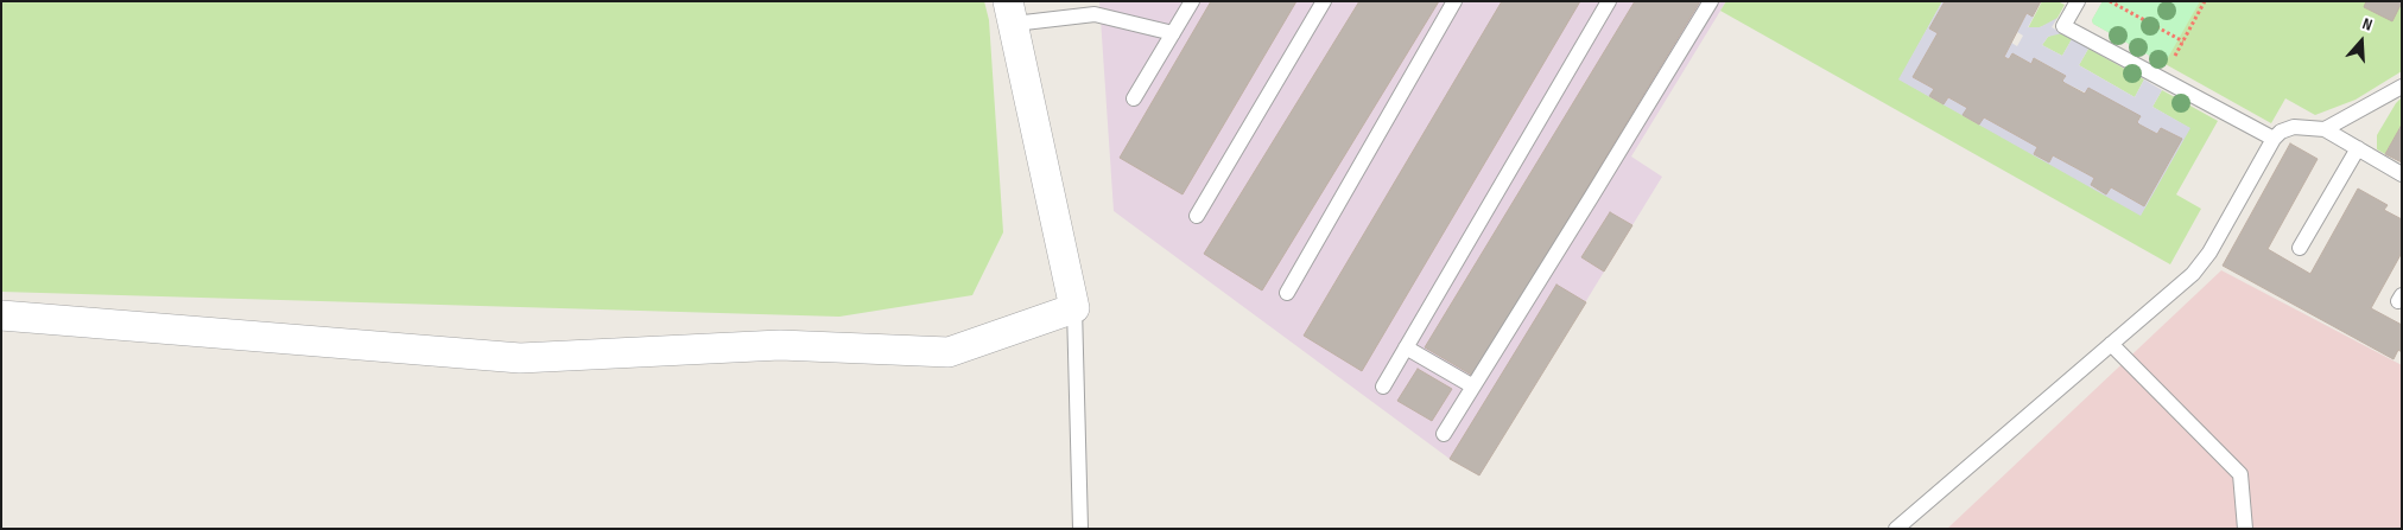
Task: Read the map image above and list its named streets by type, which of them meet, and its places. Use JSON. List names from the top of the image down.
{
  "north": "top"
}
